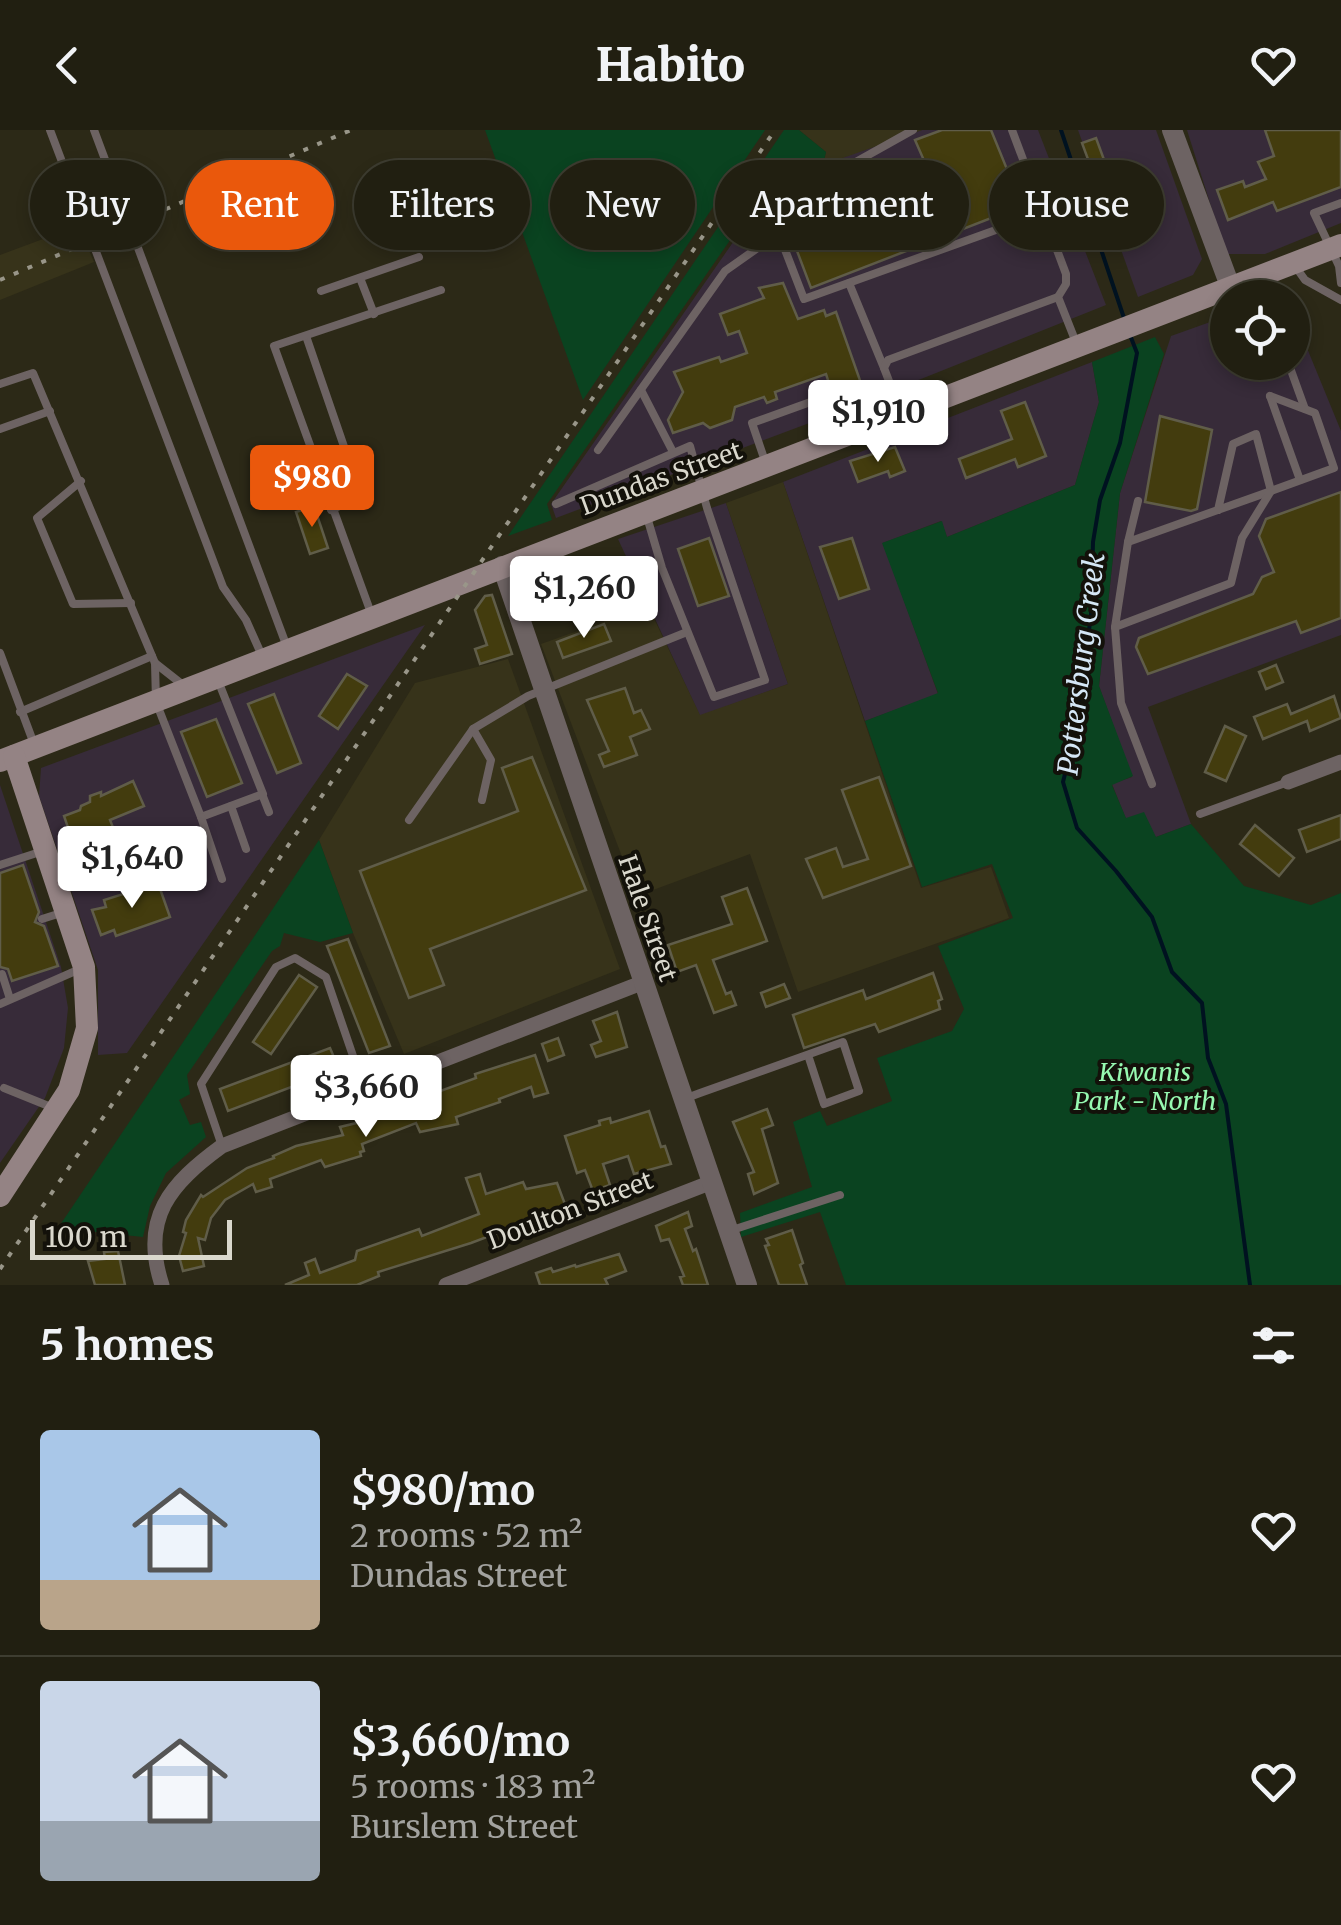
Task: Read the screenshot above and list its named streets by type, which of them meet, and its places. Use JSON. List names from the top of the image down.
{
  "streets": {
    "main road": ["Dundas Street"],
    "street": ["Hale Street", "Doulton Street"]
  },
  "crossings": [
    ["Dundas Street", "Hale Street"],
    ["Hale Street", "Doulton Street"]
  ],
  "water": ["Pottersburg Creek"],
  "parks": ["Kiwanis Park - North"],
  "scale_bar": "100 m",
  "page": {
    "header": "Habito",
    "chip": [
      "Buy",
      "Rent",
      "Filters",
      "New",
      "Apartment",
      "House"
    ],
    "price": [
      "$1,910",
      "$980",
      "$1,260",
      "$1,640",
      "$3,660"
    ],
    "scale": "100 m",
    "heading": "5 homes",
    "list": [
      {
        "name": "$980/mo",
        "note": "2 rooms · 52 m² · Dundas Street"
      },
      {
        "name": "$3,660/mo",
        "note": "5 rooms · 183 m² · Burslem Street"
      }
    ]
  }
}
